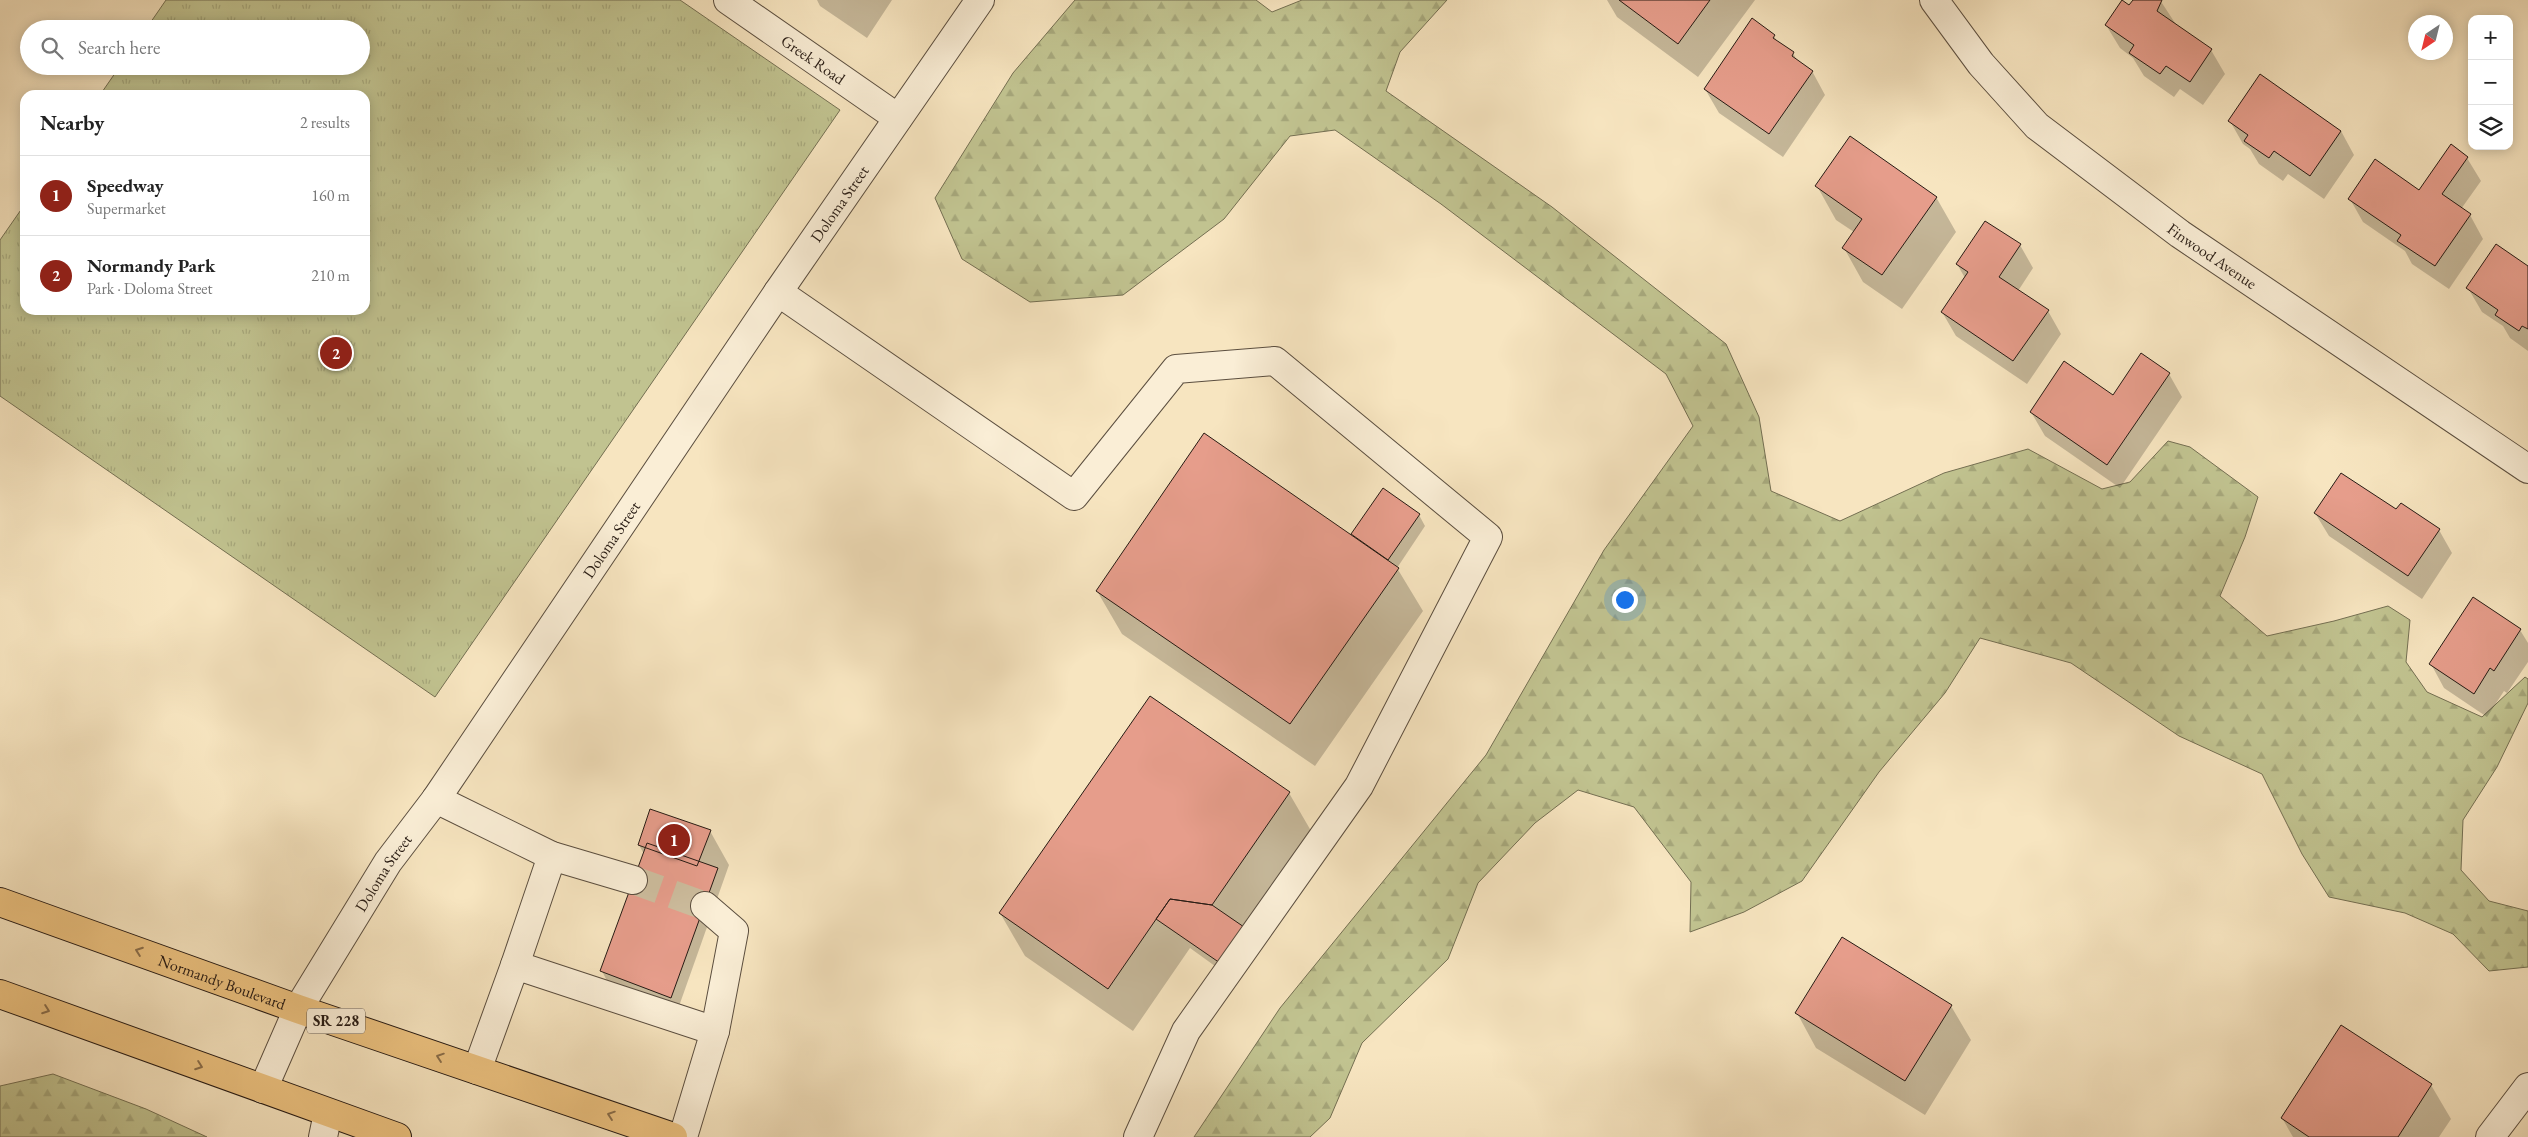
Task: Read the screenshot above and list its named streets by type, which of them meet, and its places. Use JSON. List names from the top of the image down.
{
  "streets": {
    "main road": ["Normandy Boulevard", "SR 228"],
    "street": ["Greek Road", "Doloma Street", "Finwood Avenue"]
  },
  "crossings": [
    ["Greek Road", "Doloma Street"],
    ["Doloma Street", "Normandy Boulevard"]
  ],
  "north": "bottom left",
  "page": {
    "map_buttons": ["+", "−"],
    "search": "Search here",
    "heading": ["Nearby", "2 results"],
    "list": [
      {
        "mark": "1",
        "name": "Speedway",
        "note": "Supermarket",
        "value": "160 m"
      },
      {
        "mark": "2",
        "name": "Normandy Park",
        "note": "Park · Doloma Street",
        "value": "210 m"
      }
    ],
    "pins": ["2", "1"]
  }
}
